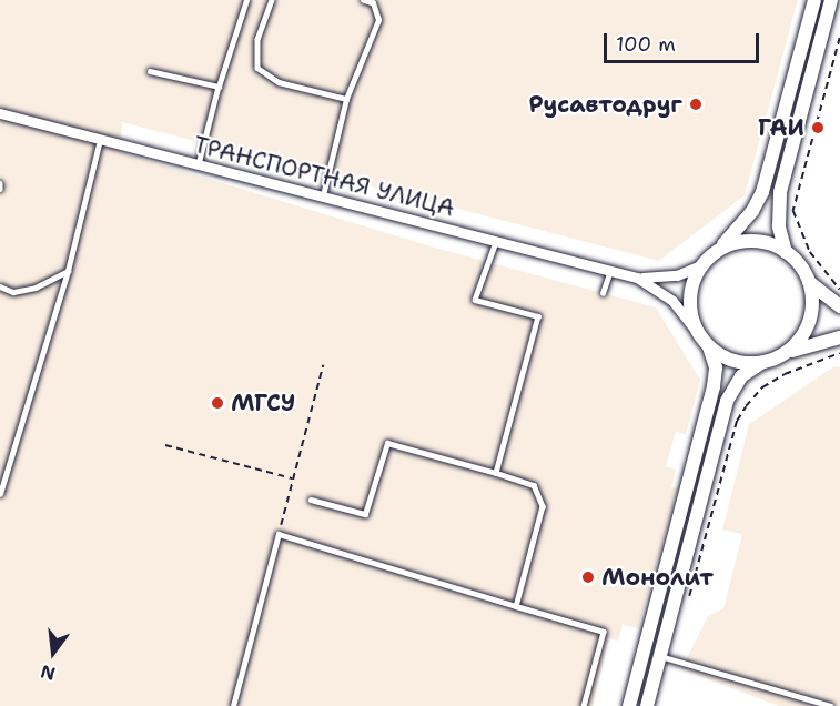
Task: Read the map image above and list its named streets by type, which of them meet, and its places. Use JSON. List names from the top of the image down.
{
  "streets": {
    "street": ["ТРАНСПОРТНАЯ УЛИЦА"]
  },
  "places": [
    "Русавтодруг",
    "ГАИ",
    "МГСУ",
    "Монолит"
  ],
  "scale_bar": "100 m",
  "north": "bottom"
}
